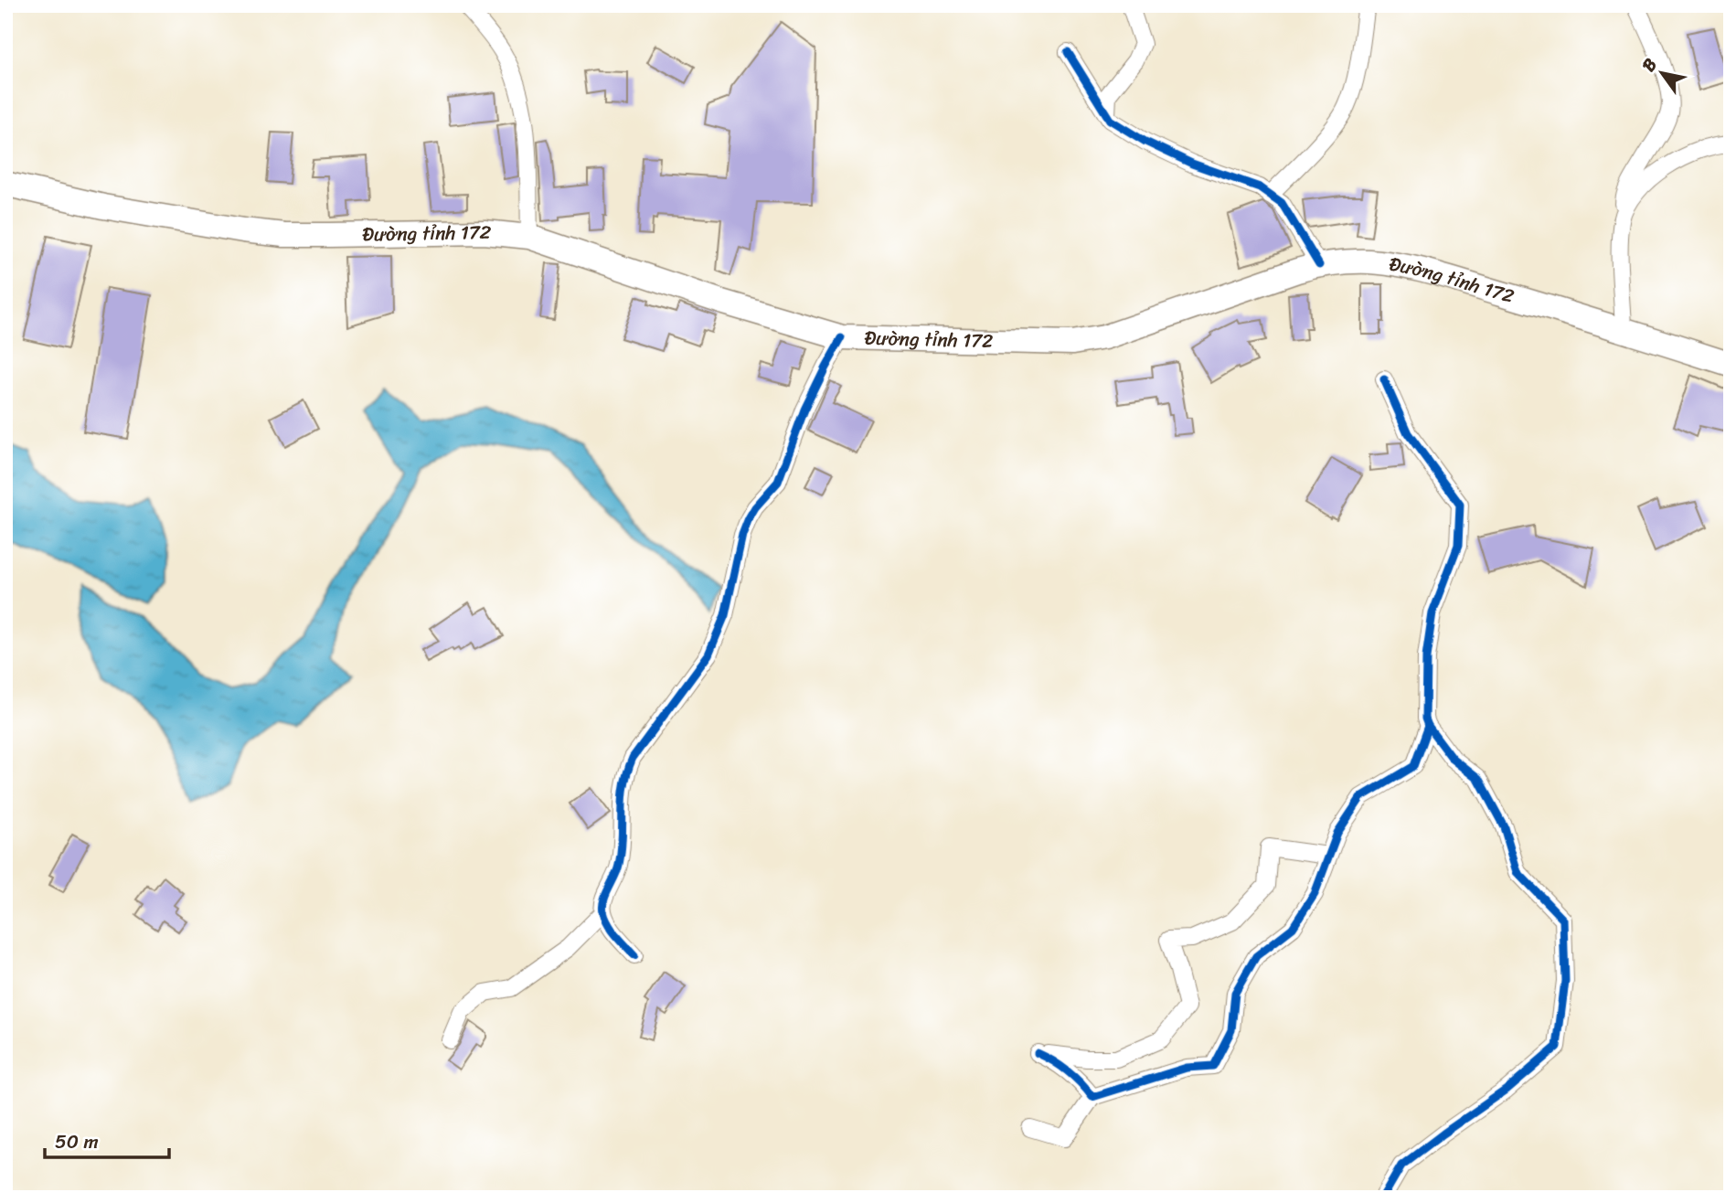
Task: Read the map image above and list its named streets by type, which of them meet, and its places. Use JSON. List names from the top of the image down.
{
  "streets": {
    "main road": ["Đường tỉnh 172"]
  },
  "scale_bar": "50 m",
  "north": "top left"
}
